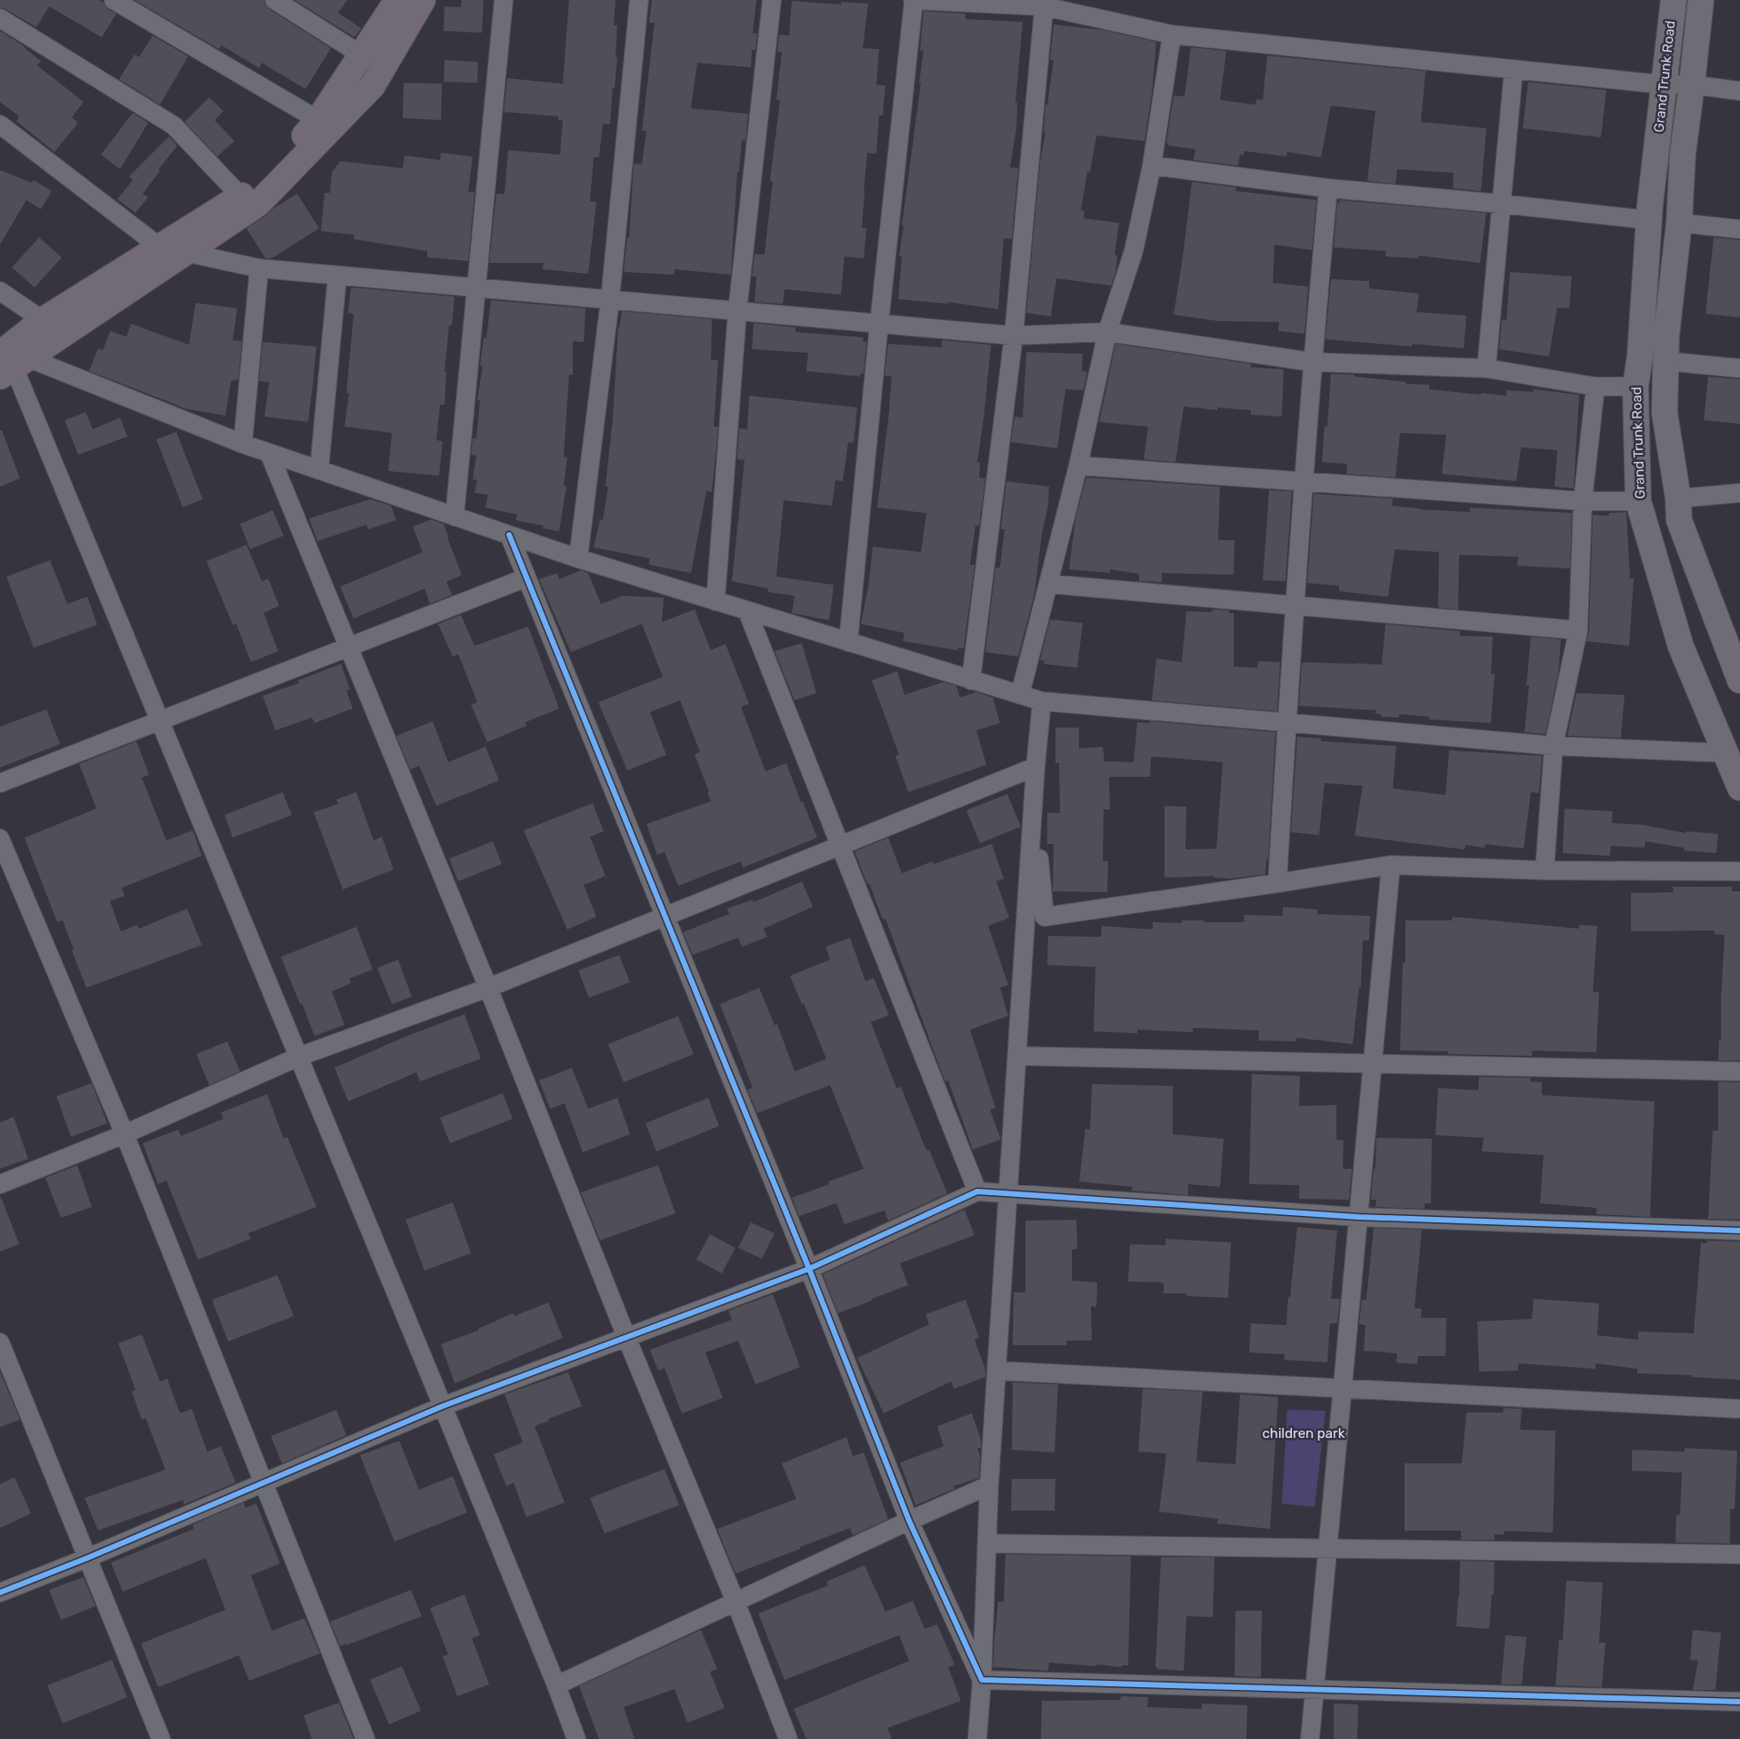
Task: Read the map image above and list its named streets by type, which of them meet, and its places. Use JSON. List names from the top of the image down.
{
  "streets": {
    "main road": ["Grand Trunk Road"]
  },
  "parks": ["children park"]
}
